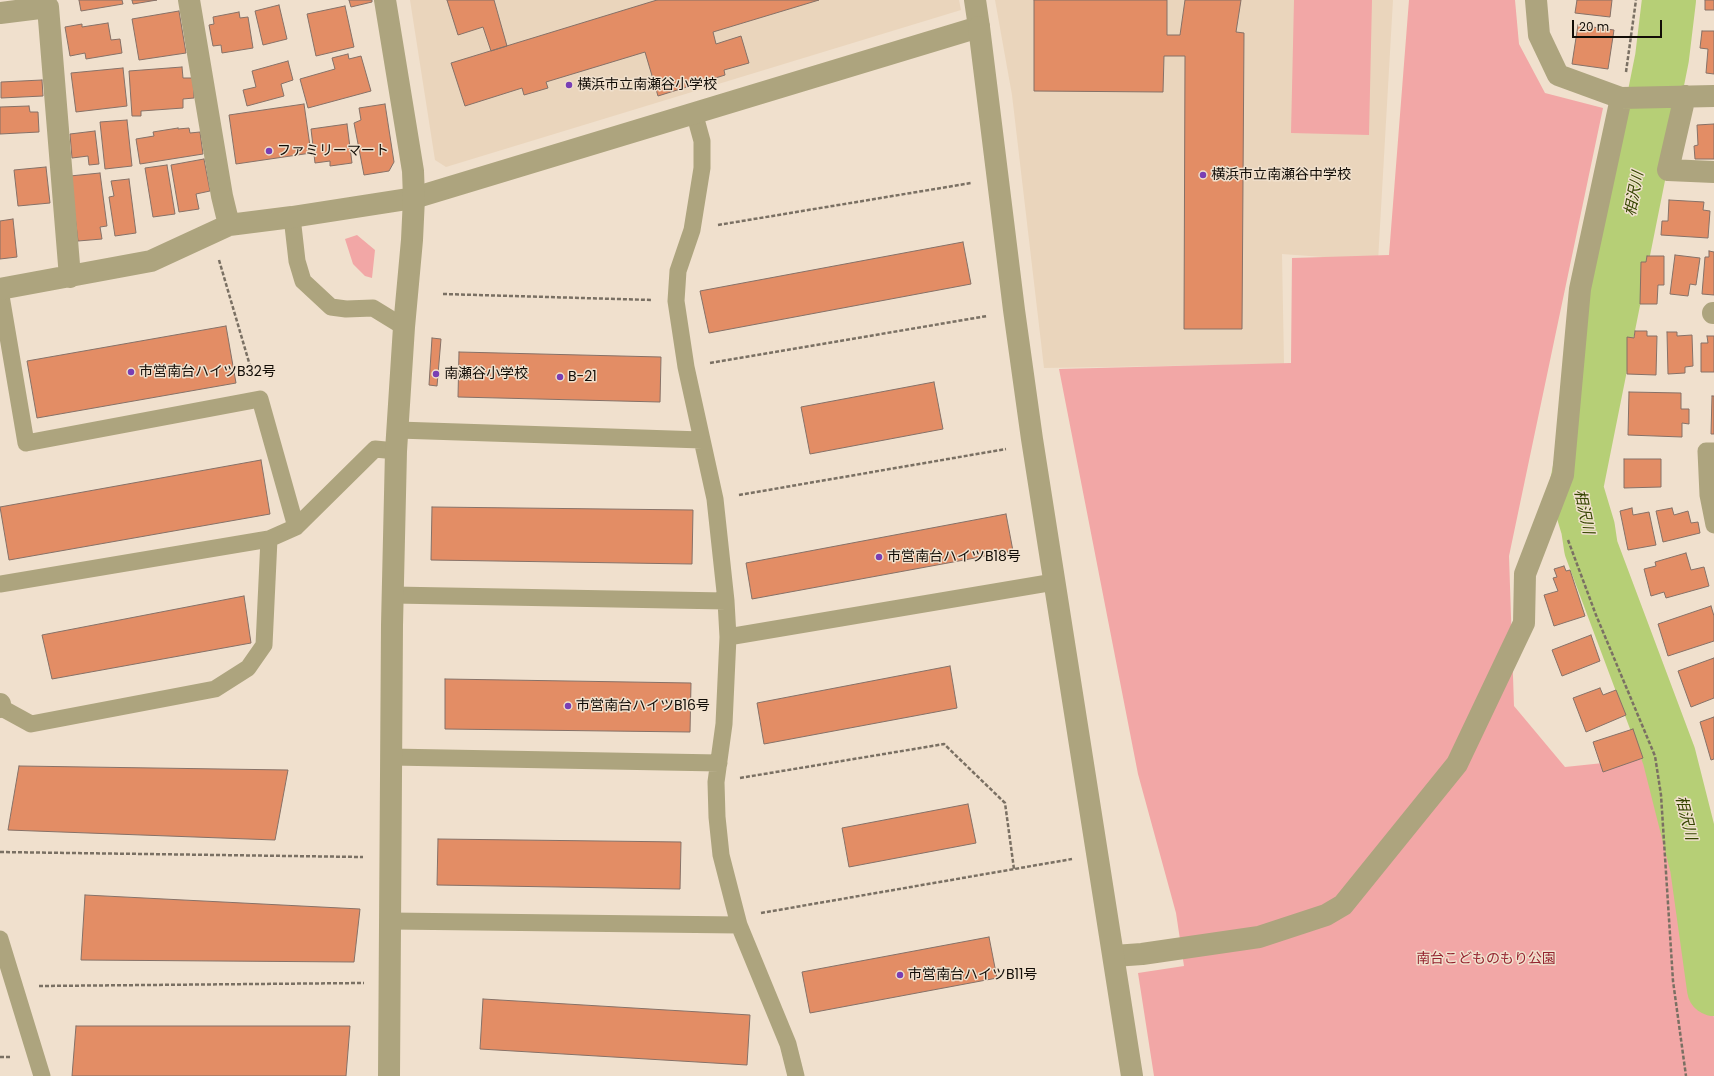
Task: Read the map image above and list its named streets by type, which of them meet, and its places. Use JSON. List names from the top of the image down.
{
  "water": ["相沢川"],
  "parks": ["南台こどものもり公園"],
  "places": [
    "横浜市立南瀬谷小学校",
    "ファミリーマート",
    "横浜市立南瀬谷中学校",
    "市営南台ハイツB32号",
    "南瀬谷小学校",
    "B-21",
    "市営南台ハイツB18号",
    "市営南台ハイツB16号",
    "市営南台ハイツB11号"
  ],
  "scale_bar": "20 m"
}
